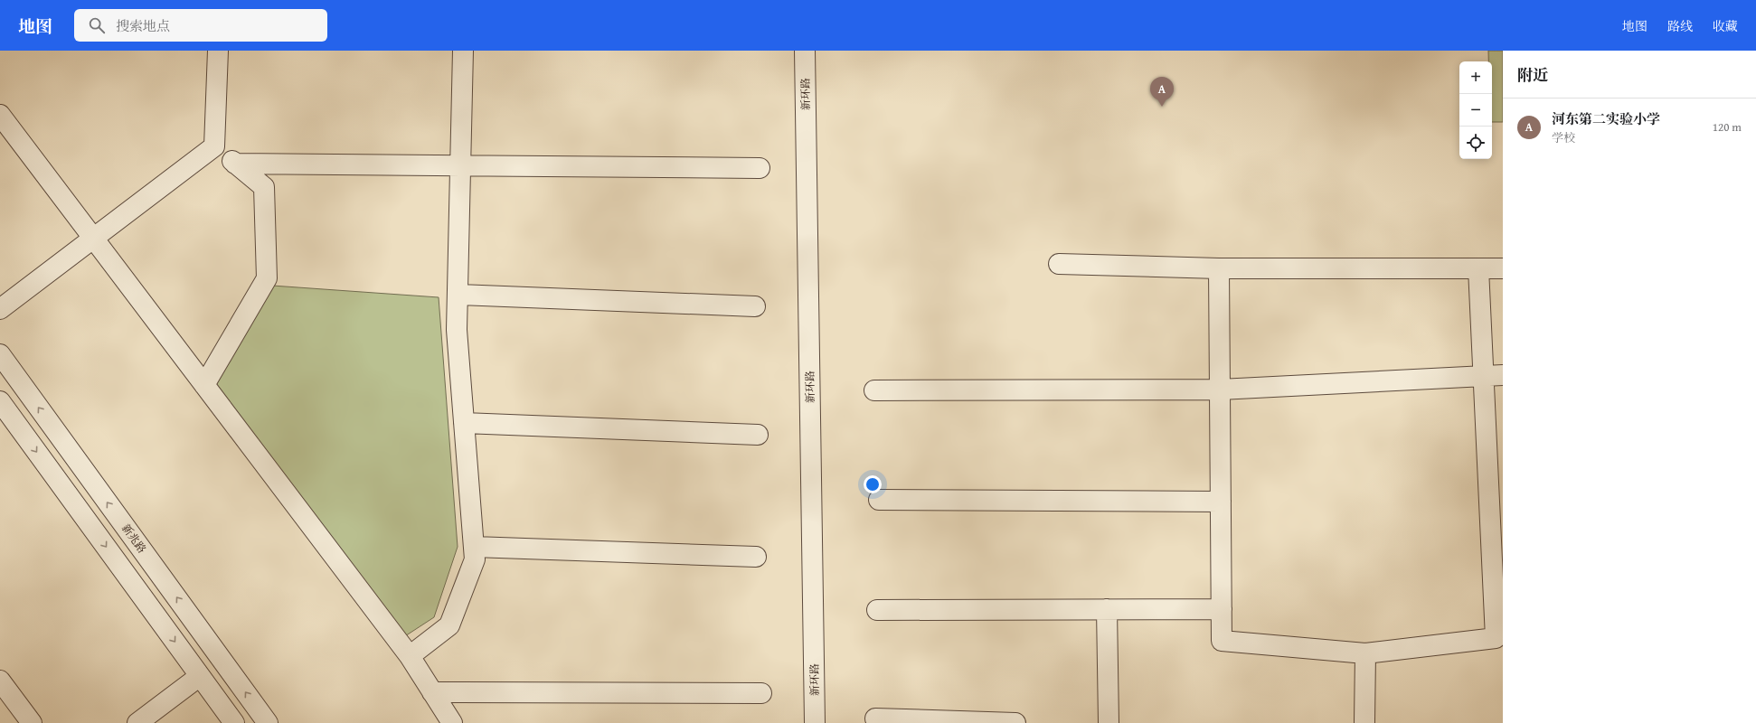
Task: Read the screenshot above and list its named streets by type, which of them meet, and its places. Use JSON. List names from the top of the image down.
{
  "streets": {
    "street": ["新环路", "新兆路"]
  },
  "page": {
    "header": "地图",
    "search": "搜索地点",
    "nav": ["地图", "路线", "收藏"],
    "heading": "附近",
    "map_buttons": ["+", "−"],
    "pins": "A",
    "list": [
      {
        "mark": "A",
        "name": "河东第二实验小学",
        "note": "学校",
        "value": "120 m"
      }
    ]
  }
}
